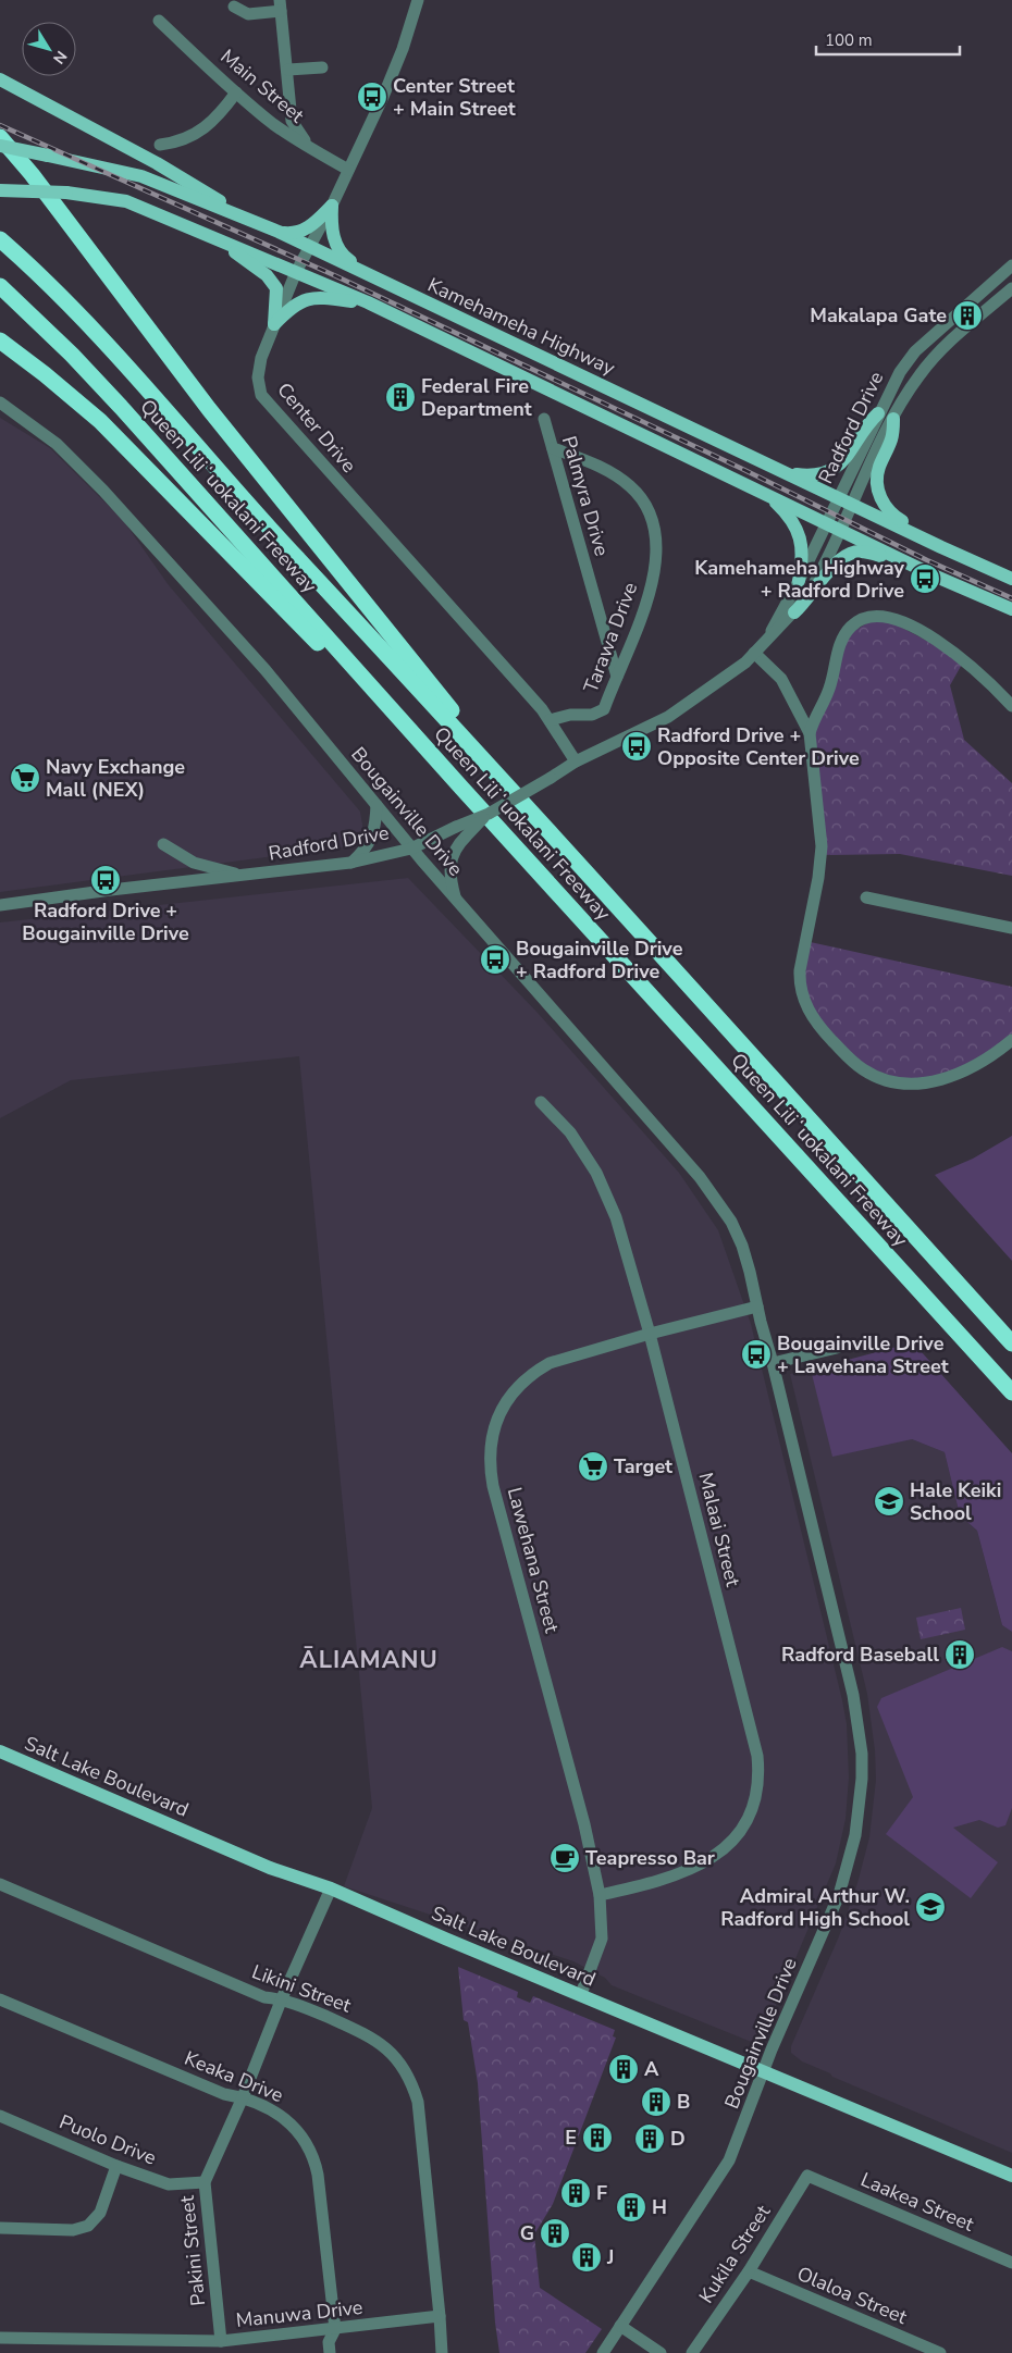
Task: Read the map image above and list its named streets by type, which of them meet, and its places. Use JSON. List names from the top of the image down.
{
  "streets": {
    "highway": ["Queen Liliʻuokalani Freeway"],
    "main road": ["Kamehameha Highway", "Salt Lake Boulevard"],
    "street": [
      "Main Street",
      "Center Drive",
      "Radford Drive",
      "Palmyra Drive",
      "Tarawa Drive",
      "Bougainville Drive",
      "Malaai Street",
      "Lawehana Street",
      "Likini Street",
      "Keaka Drive",
      "Puolo Drive",
      "Laakea Street",
      "Pakini Street",
      "Kukila Street",
      "Olaloa Street",
      "Manuwa Drive"
    ]
  },
  "crossings": [
    ["Main Street", "Center Drive"],
    ["Kamehameha Highway", "Center Drive"],
    ["Kamehameha Highway", "Radford Drive"],
    ["Center Drive", "Radford Drive"],
    ["Center Drive", "Tarawa Drive"],
    ["Radford Drive", "Bougainville Drive"],
    ["Palmyra Drive", "Tarawa Drive"],
    ["Bougainville Drive", "Lawehana Street"],
    ["Bougainville Drive", "Salt Lake Boulevard"],
    ["Malaai Street", "Lawehana Street"],
    ["Lawehana Street", "Salt Lake Boulevard"],
    ["Salt Lake Boulevard", "Pakini Street"],
    ["Likini Street", "Pakini Street"],
    ["Likini Street", "Manuwa Drive"],
    ["Keaka Drive", "Pakini Street"],
    ["Keaka Drive", "Manuwa Drive"],
    ["Puolo Drive", "Pakini Street"],
    ["Laakea Street", "Kukila Street"],
    ["Pakini Street", "Manuwa Drive"],
    ["Kukila Street", "Olaloa Street"]
  ],
  "districts": ["ĀLIAMANU"],
  "places": {
    "bus stop": [
      "Center Street + Main Street",
      "Kamehameha Highway + Radford Drive",
      "Radford Drive + Opposite Center Drive",
      "Radford Drive + Bougainville Drive",
      "Bougainville Drive + Radford Drive",
      "Bougainville Drive + Lawehana Street"
    ],
    "building": [
      "Makalapa Gate",
      "Federal Fire Department",
      "Radford Baseball",
      "A",
      "B",
      "E",
      "D",
      "F",
      "H",
      "G",
      "J"
    ],
    "supermarket": ["Navy Exchange Mall (NEX)", "Target"],
    "school or university": ["Hale Keiki School", "Admiral Arthur W. Radford High School"],
    "cafe": ["Teapresso Bar"]
  },
  "scale_bar": "100 m",
  "north": "bottom right"
}
